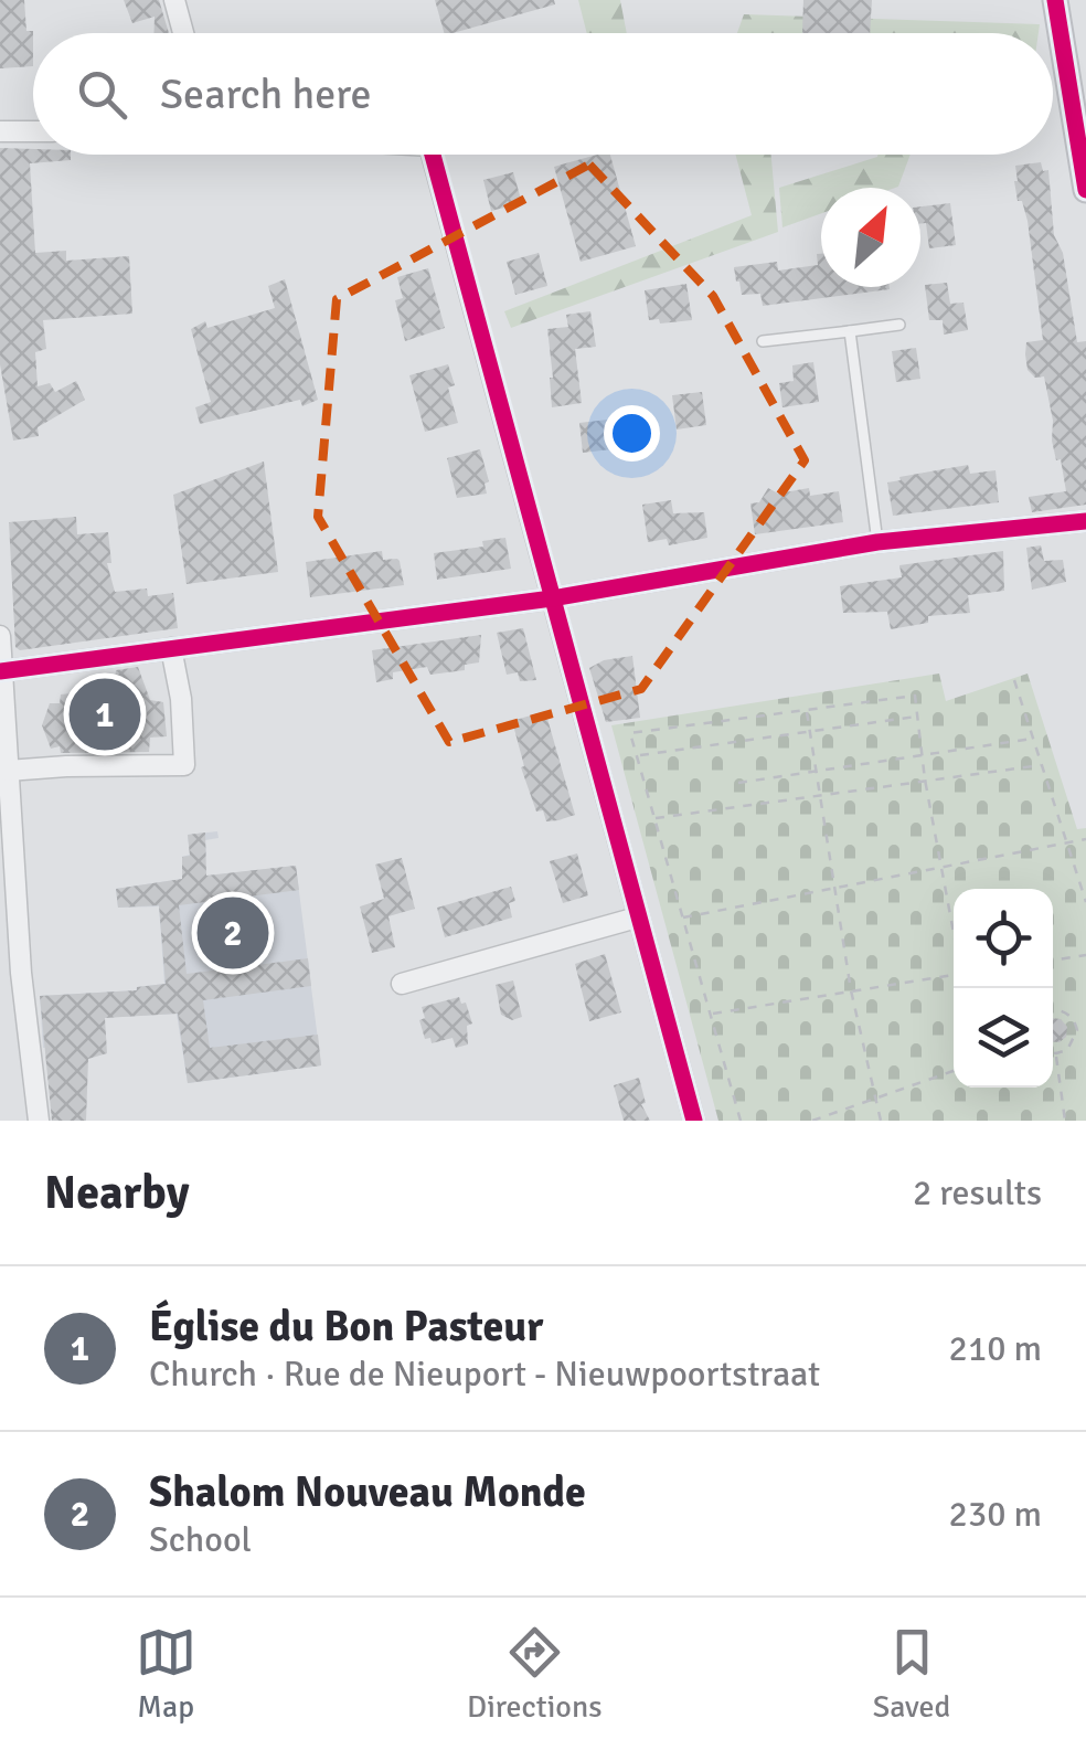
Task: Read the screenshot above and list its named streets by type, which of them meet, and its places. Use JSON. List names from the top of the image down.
{
  "north": "top right",
  "page": {
    "search": "Search here",
    "pins": ["1", "2"],
    "heading": ["Nearby", "2 results"],
    "list": [
      {
        "mark": "1",
        "name": "Église du Bon Pasteur",
        "note": "Church · Rue de Nieuport - Nieuwpoortstraat",
        "value": "210 m"
      },
      {
        "mark": "2",
        "name": "Shalom Nouveau Monde",
        "note": "School",
        "value": "230 m"
      }
    ],
    "nav": ["Map", "Directions", "Saved"]
  }
}
